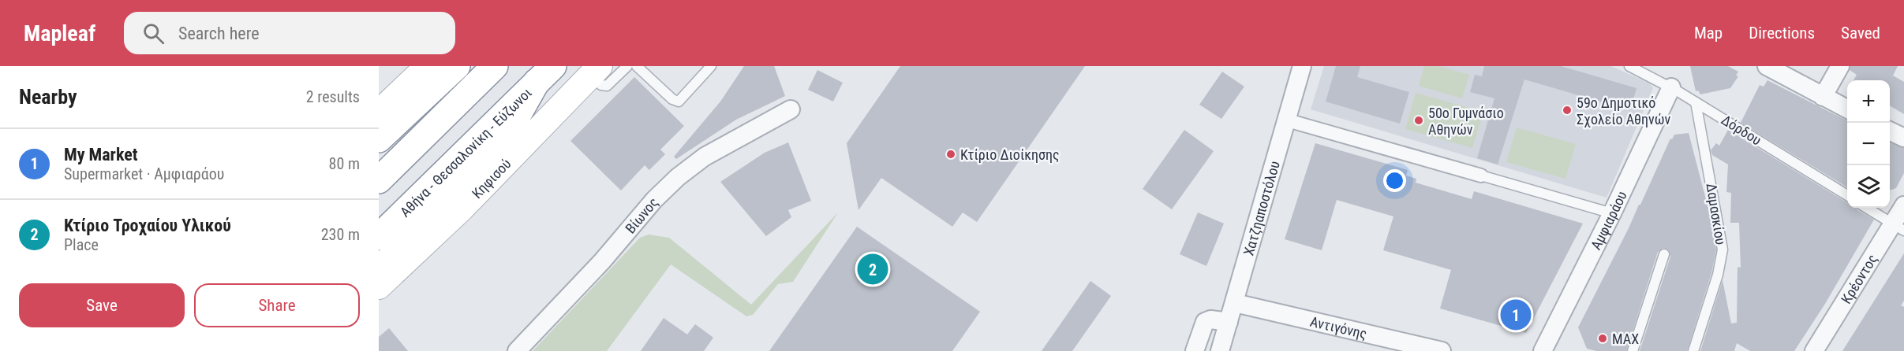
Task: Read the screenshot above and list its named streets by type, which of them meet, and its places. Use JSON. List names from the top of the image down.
{
  "streets": {
    "highway": ["Αθήνα - Θεσσαλονίκη - Εύζωνοι"],
    "main road": ["Κηφισού"],
    "street": [
      "Χατζηαποστόλου",
      "Βίωνος",
      "Αμφιαράου",
      "Κρέοντος",
      "Αντιγόνης"
    ],
    "lane": ["Δόρδου", "Δαμασκίου"]
  },
  "crossings": [
    ["Δόρδου", "Δαμασκίου"],
    ["Δόρδου", "Αμφιαράου"],
    ["Χατζηαποστόλου", "Αντιγόνης"]
  ],
  "places": [
    "59ο Δημοτικό Σχολείο Αθηνών",
    "50ο Γυμνάσιο Αθηνών",
    "Κτίριο Διοίκησης",
    "MAX"
  ],
  "page": {
    "header": "Mapleaf",
    "search": "Search here",
    "nav": ["Map", "Directions", "Saved"],
    "heading": ["Nearby", "2 results"],
    "map_buttons": ["+", "−"],
    "list": [
      {
        "mark": "1",
        "name": "My Market",
        "note": "Supermarket · Αμφιαράου",
        "value": "80 m"
      },
      {
        "mark": "2",
        "name": "Κτίριο Τροχαίου Υλικού",
        "note": "Place",
        "value": "230 m"
      }
    ],
    "pins": ["2", "1"],
    "buttons": ["Save", "Share"]
  }
}
